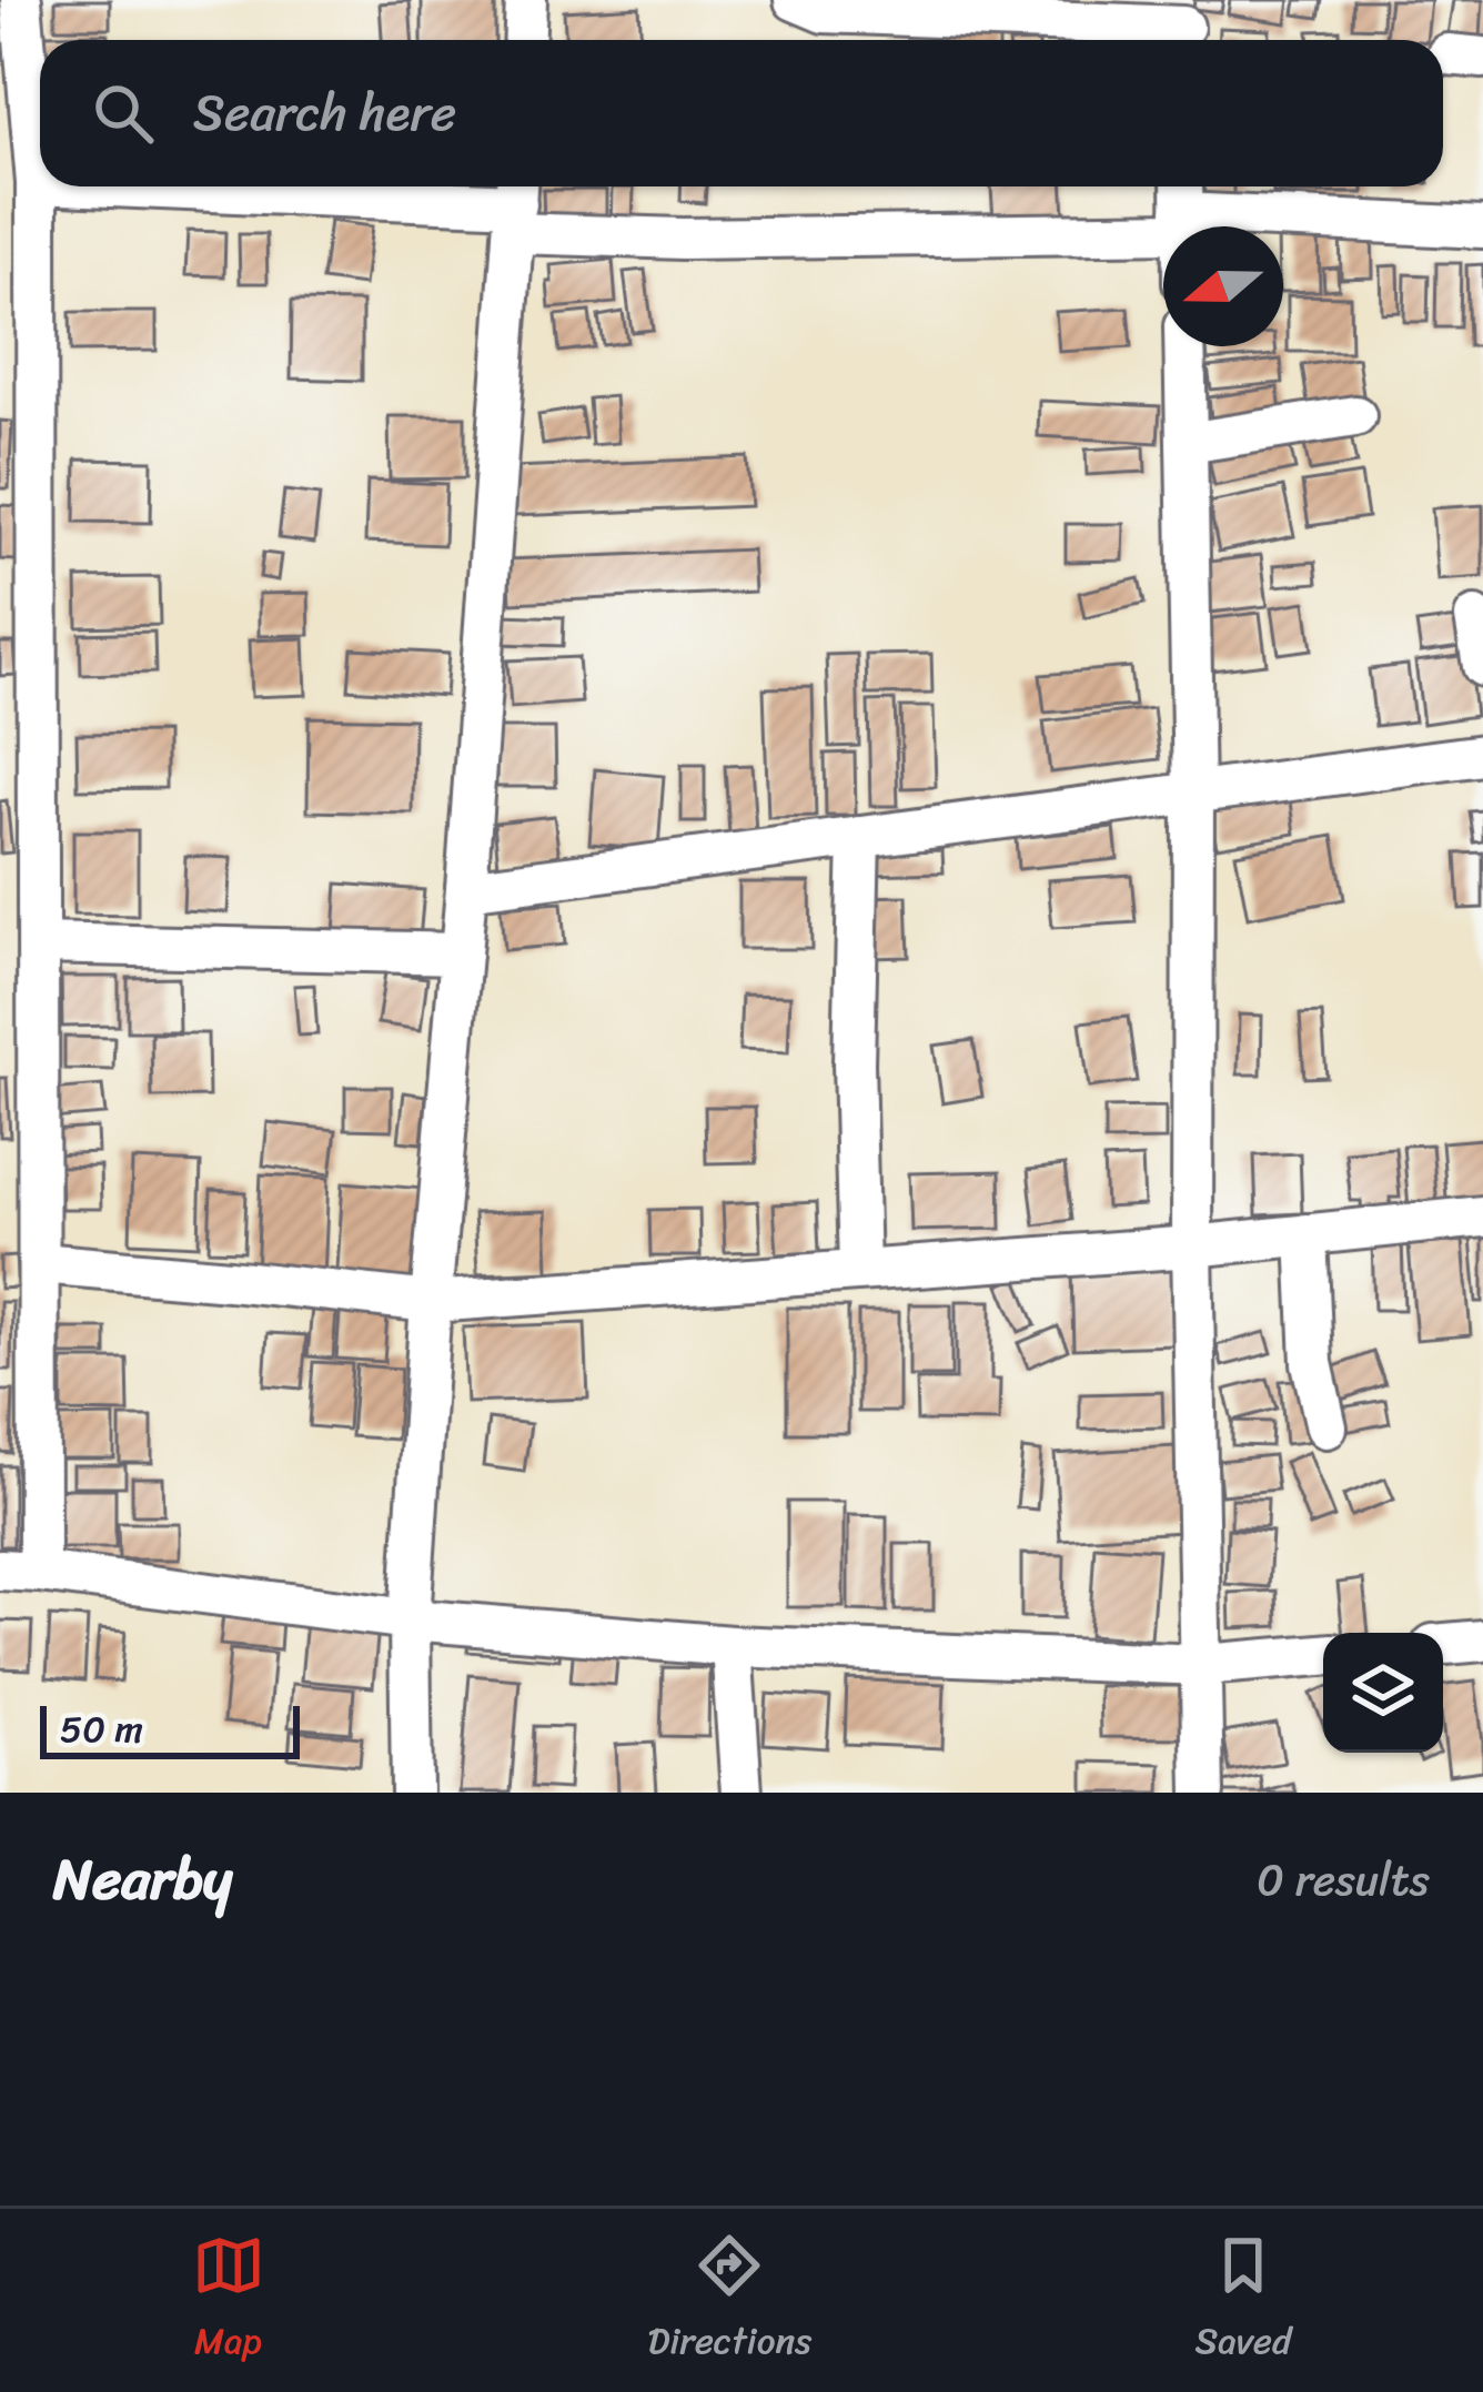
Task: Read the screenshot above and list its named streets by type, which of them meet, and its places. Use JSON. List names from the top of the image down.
{
  "scale_bar": "50 m",
  "north": "left",
  "page": {
    "search": "Search here",
    "scale": "50 m",
    "heading": ["Nearby", "0 results"],
    "nav": ["Map", "Directions", "Saved"]
  }
}
